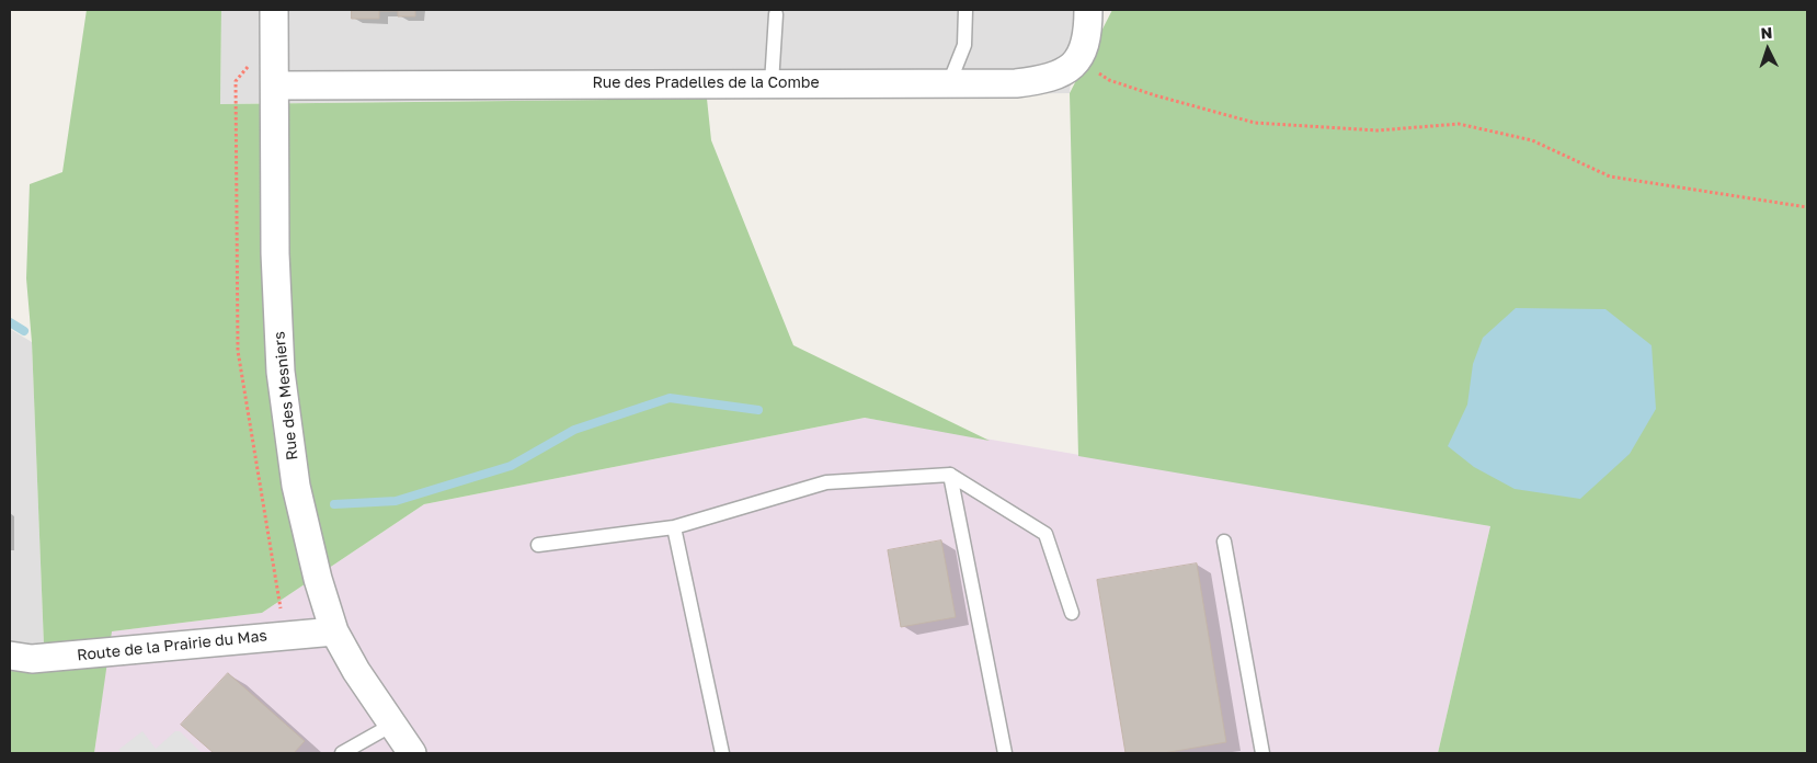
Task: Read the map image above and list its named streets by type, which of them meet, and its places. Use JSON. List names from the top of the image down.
{
  "streets": {
    "street": ["Rue des Pradelles de la Combe", "Rue des Mesniers", "Route de la Prairie du Mas"]
  },
  "crossings": [
    ["Rue des Pradelles de la Combe", "Rue des Mesniers"],
    ["Rue des Mesniers", "Route de la Prairie du Mas"]
  ],
  "north": "top"
}
